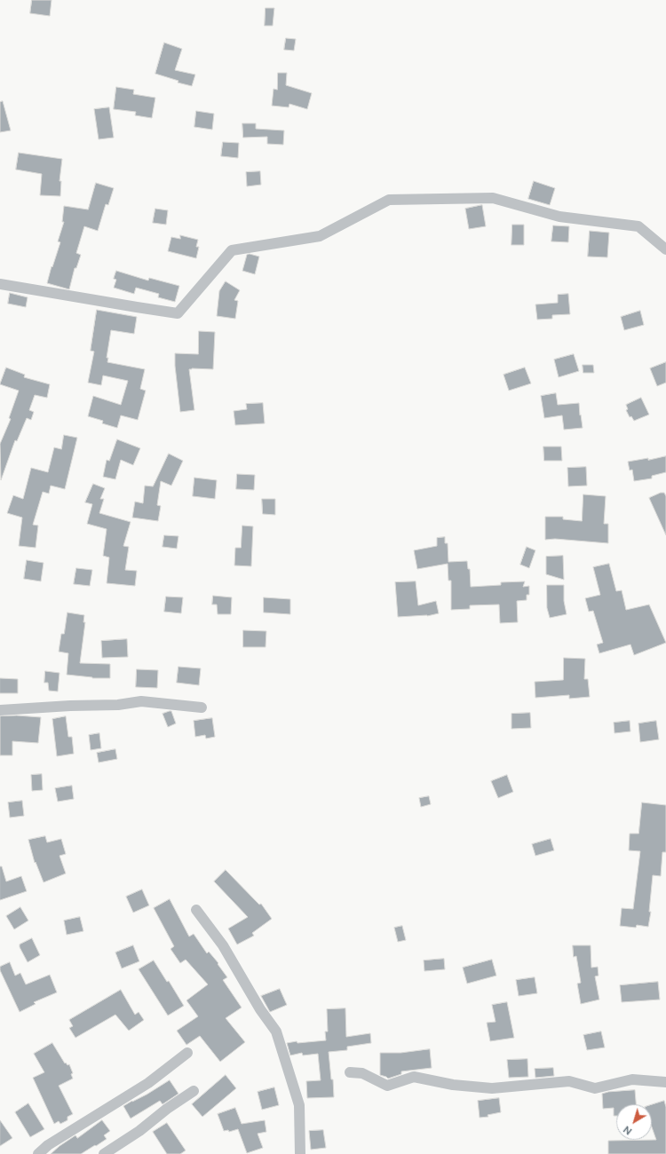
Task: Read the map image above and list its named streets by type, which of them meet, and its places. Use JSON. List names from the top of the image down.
{
  "north": "bottom left"
}
